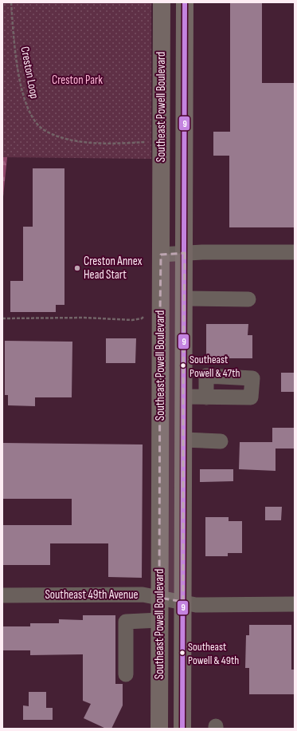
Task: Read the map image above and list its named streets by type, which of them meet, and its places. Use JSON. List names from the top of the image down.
{
  "streets": {
    "main road": ["Southeast Powell Boulevard"],
    "street": ["Southeast 49th Avenue"],
    "path": ["Creston Loop"]
  },
  "crossings": [
    ["Southeast Powell Boulevard", "Southeast 49th Avenue"]
  ],
  "parks": ["Creston Park"],
  "places": ["Creston Annex Head Start", "Southeast Powell & 47th", "Southeast Powell & 49th"],
  "lines": ["transit line 9"]
}
